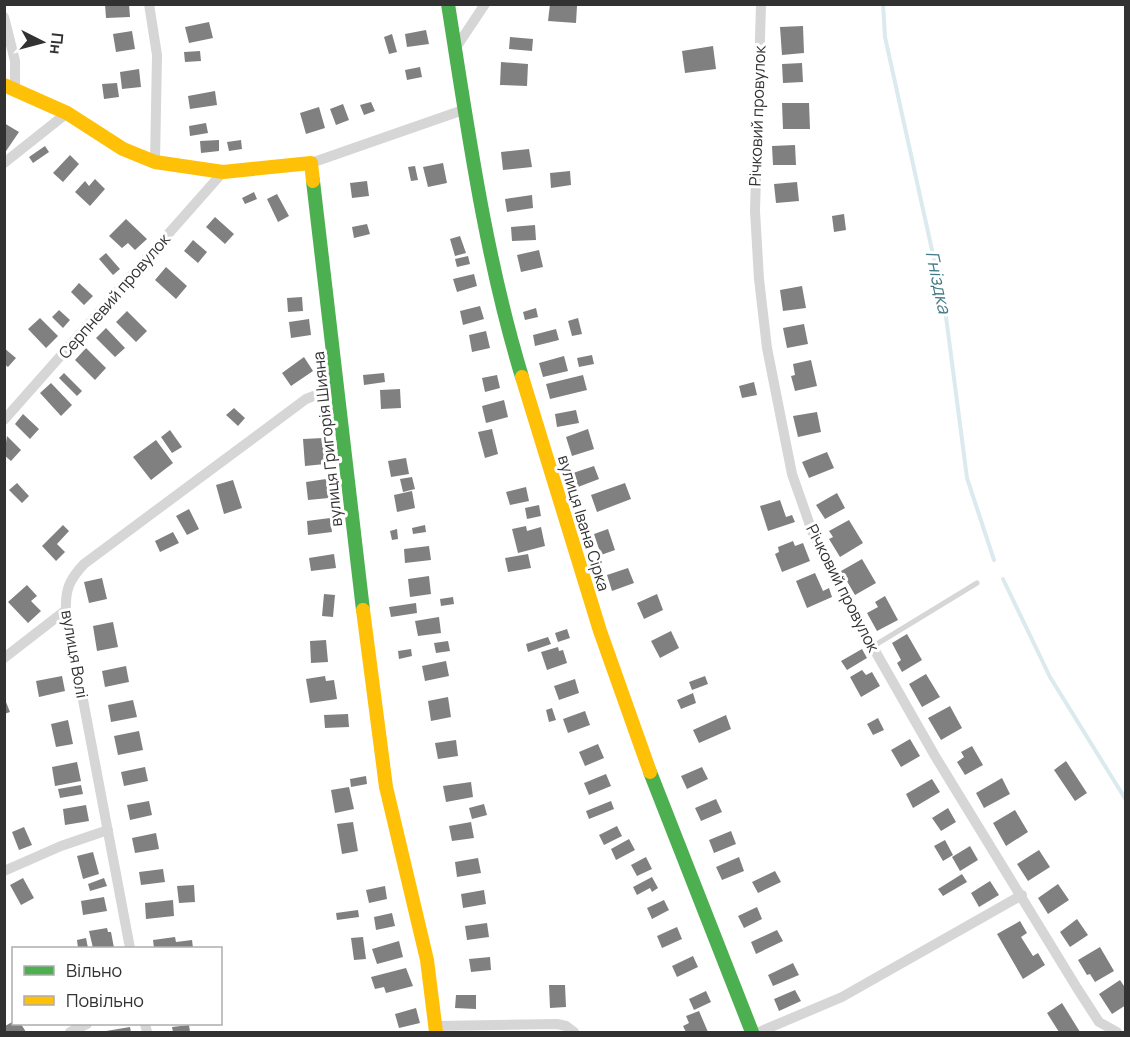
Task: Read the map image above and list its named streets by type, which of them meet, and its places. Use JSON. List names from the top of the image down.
{
  "streets": {
    "street": [
      "Річковий провулок",
      "Серпневий провулок",
      "вулиця Григорія Шияна",
      "вулиця Івана Сірка",
      "вулиця Волі"
    ]
  },
  "crossings": [
    ["вулиця Григорія Шияна", "вулиця Волі"]
  ],
  "water": ["Гніздка"],
  "legend": ["Вільно", "Повільно"],
  "north": "right"
}
